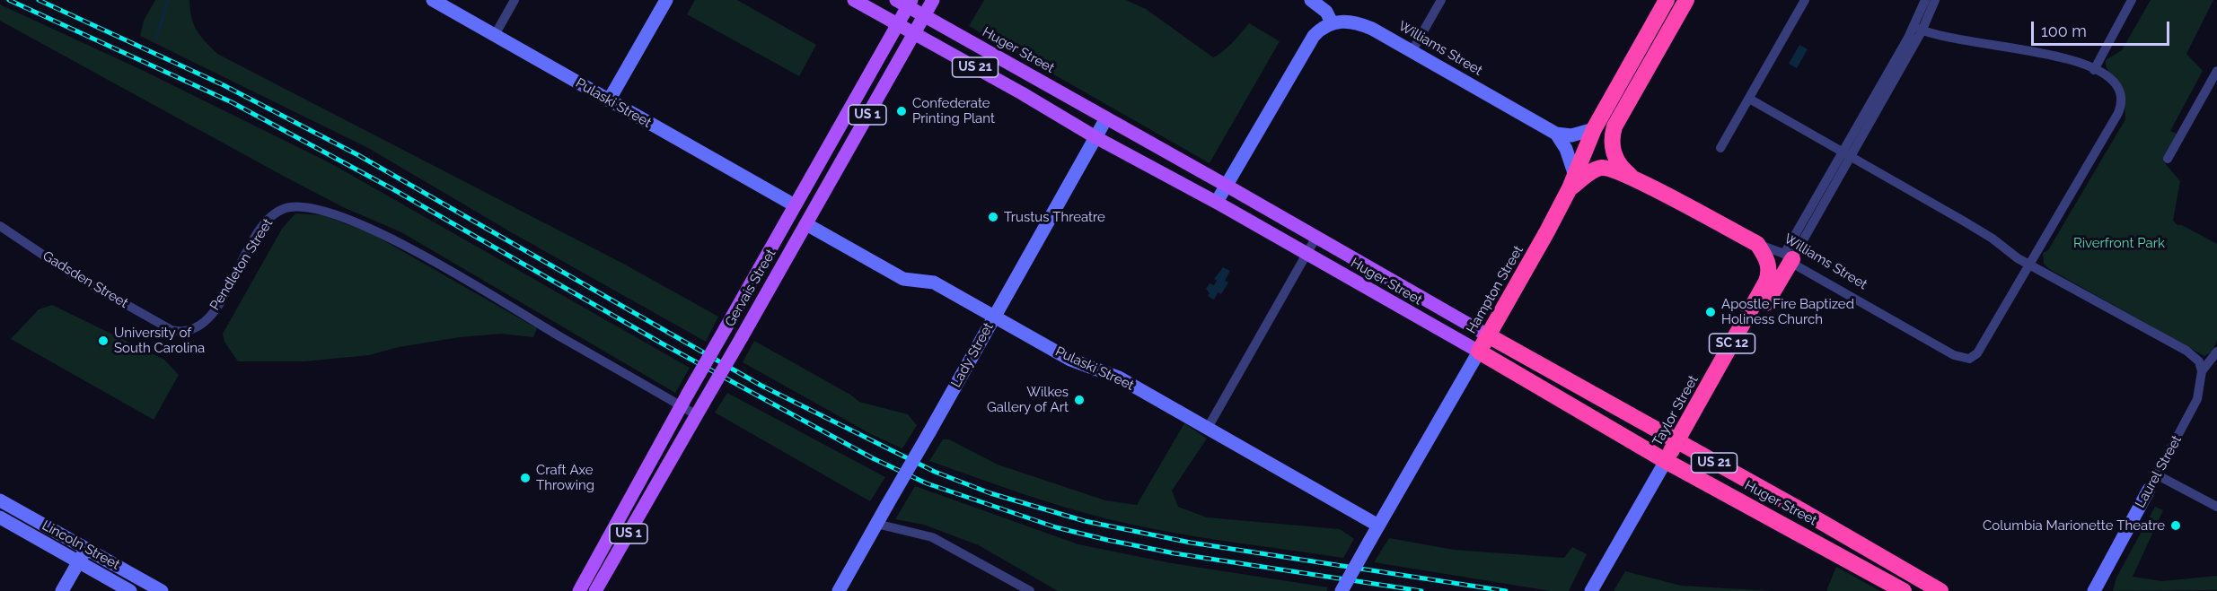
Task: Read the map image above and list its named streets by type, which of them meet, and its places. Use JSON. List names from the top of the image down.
{
  "streets": {
    "highway": [
      "Williams Street",
      "Huger Street",
      "US 21",
      "Hampton Street",
      "SC 12",
      "Taylor Street"
    ],
    "main road": ["US 1", "Gervais Street"],
    "street": [
      "Pulaski Street",
      "Pendleton Street",
      "Gadsden Street",
      "Lady Street",
      "Laurel Street",
      "Lincoln Street"
    ]
  },
  "crossings": [
    ["Williams Street", "Taylor Street"],
    ["Huger Street", "Gervais Street"],
    ["Huger Street", "Hampton Street"],
    ["Huger Street", "Lady Street"],
    ["Huger Street", "Taylor Street"],
    ["Pulaski Street", "Gervais Street"],
    ["Pulaski Street", "Hampton Street"],
    ["Pulaski Street", "Lady Street"],
    ["Pendleton Street", "Gadsden Street"],
    ["Pendleton Street", "Gervais Street"]
  ],
  "parks": ["Riverfront Park"],
  "places": [
    "Confederate Printing Plant",
    "Trustus Threatre",
    "Apostle Fire Baptized Holiness Church",
    "University of South Carolina",
    "Wilkes Gallery of Art",
    "Craft Axe Throwing",
    "Columbia Marionette Theatre"
  ],
  "scale_bar": "100 m"
}
